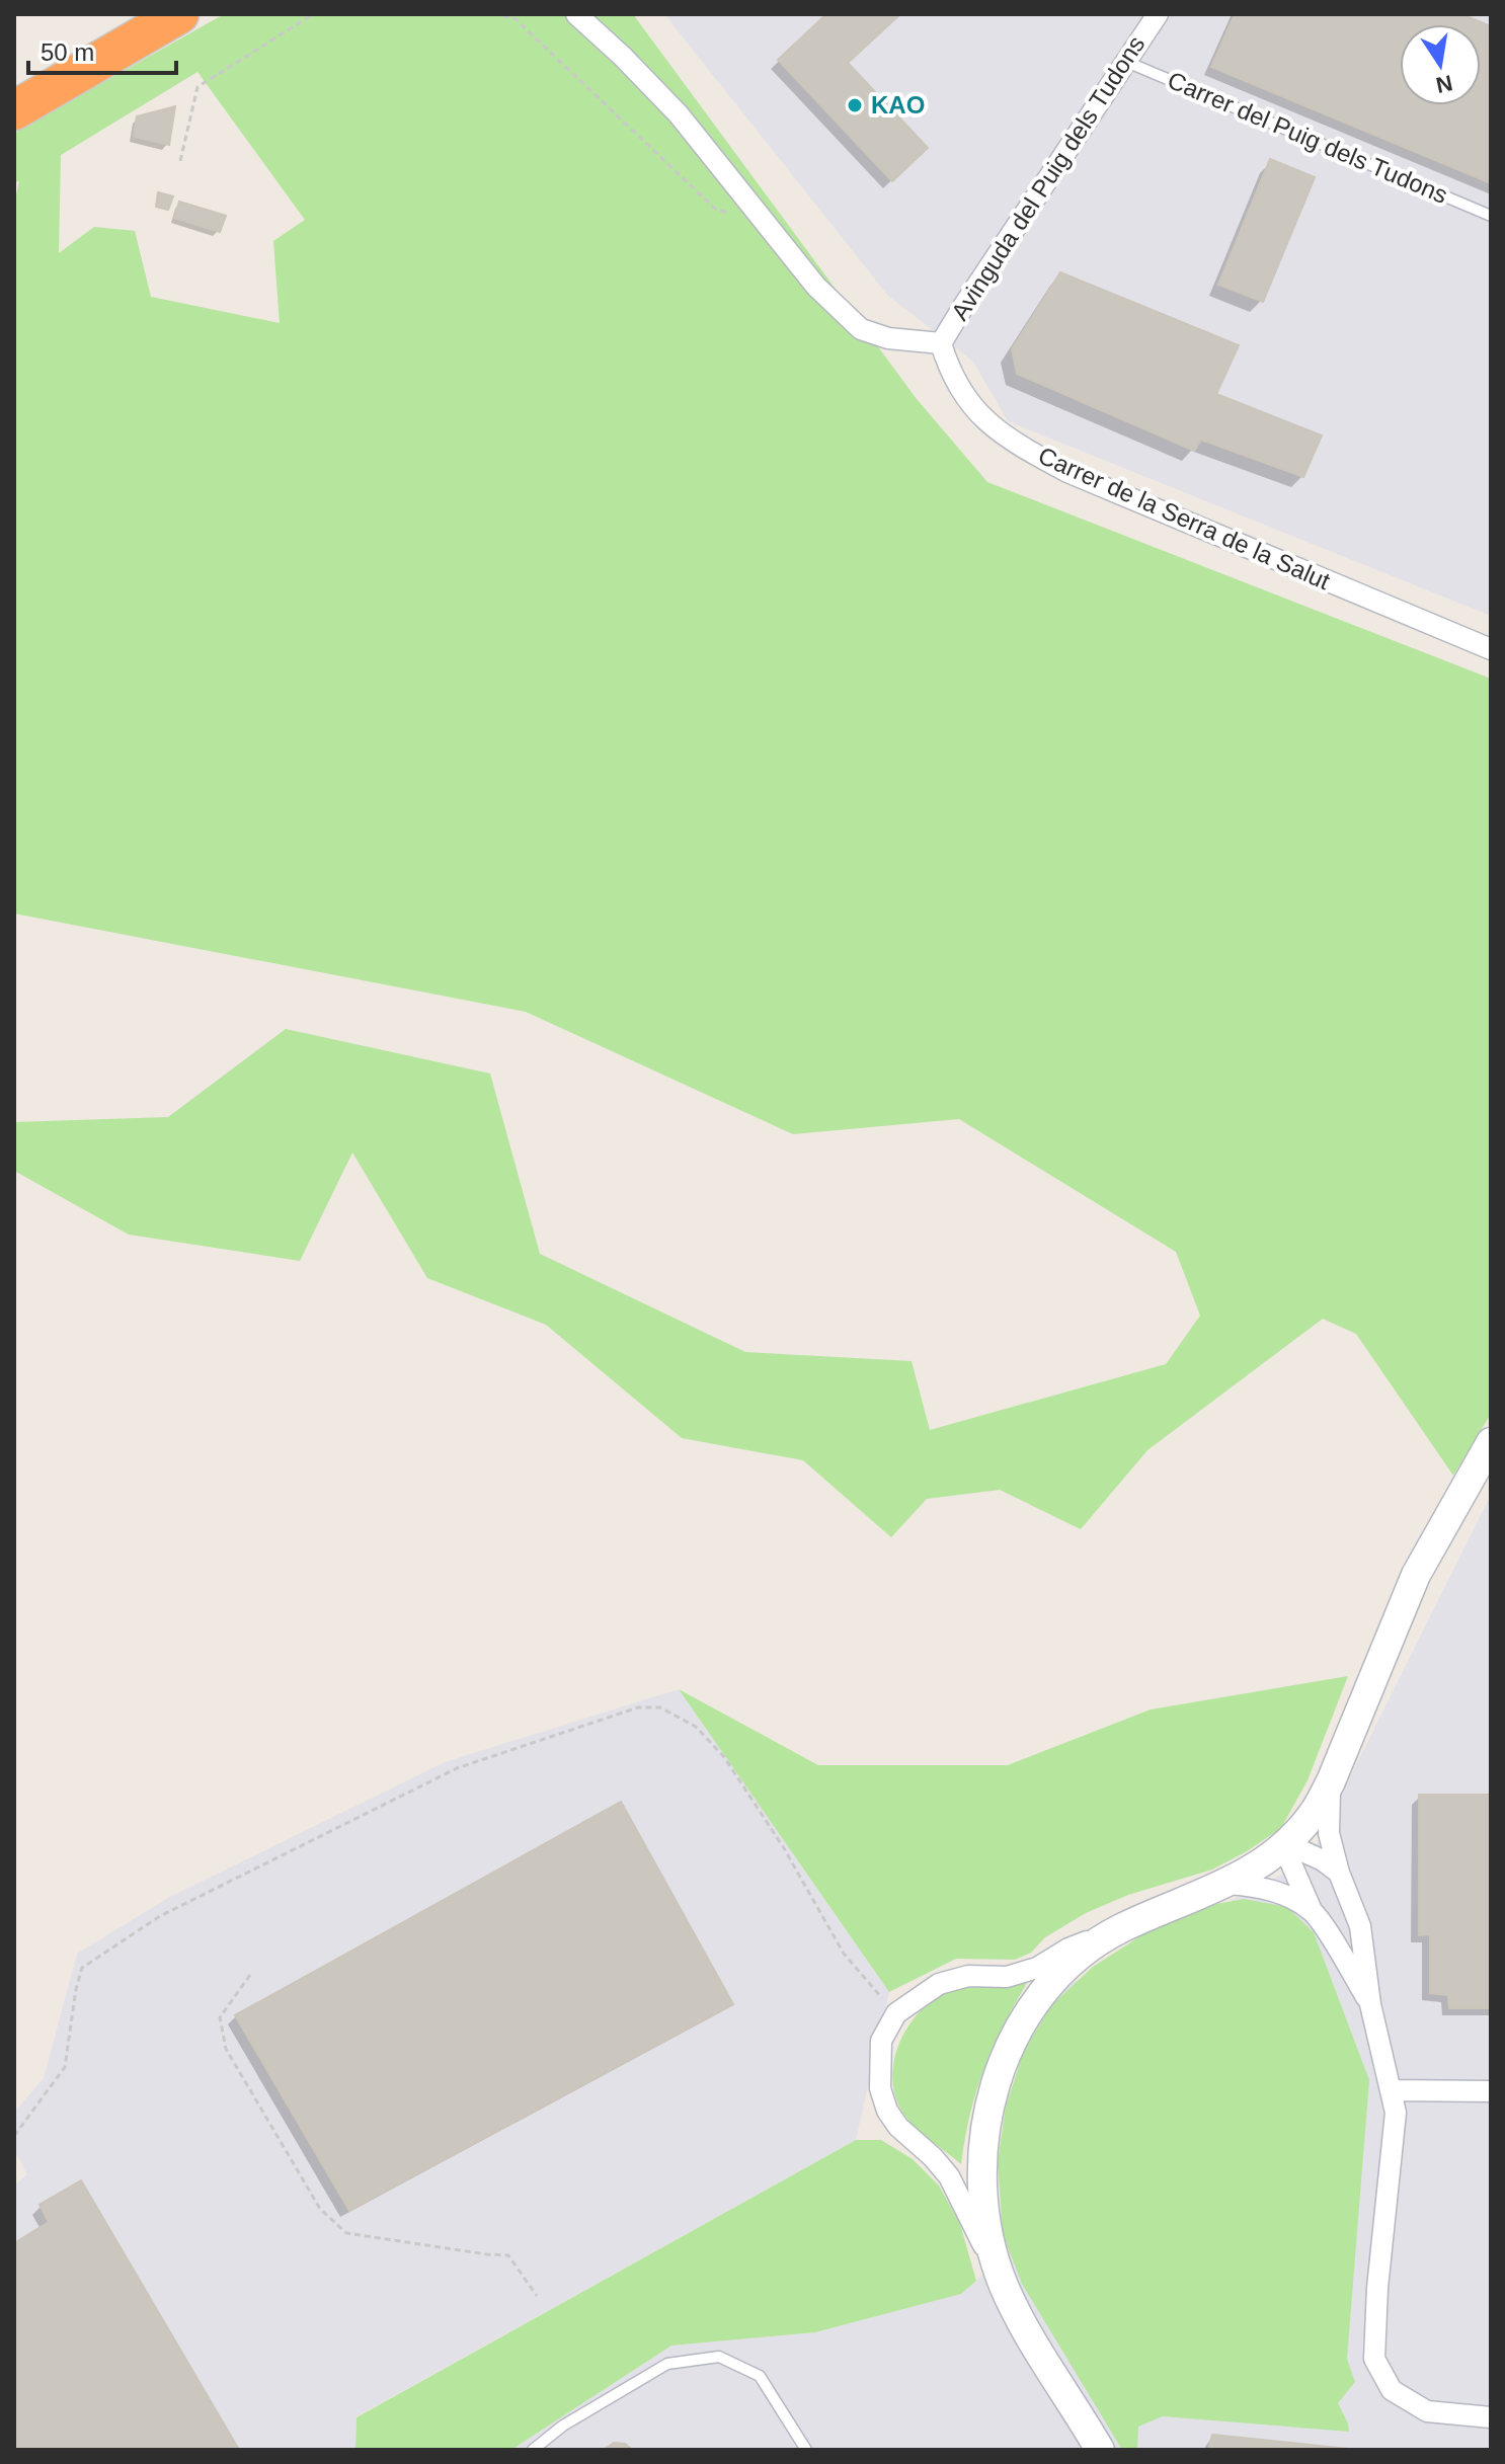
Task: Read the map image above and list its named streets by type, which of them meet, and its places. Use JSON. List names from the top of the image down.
{
  "streets": {
    "street": ["Avinguda del Puig dels Tudons", "Carrer de la Serra de la Salut"],
    "lane": ["Carrer del Puig dels Tudons"]
  },
  "crossings": [
    ["Carrer del Puig dels Tudons", "Avinguda del Puig dels Tudons"],
    ["Avinguda del Puig dels Tudons", "Carrer de la Serra de la Salut"]
  ],
  "places": ["KAO"],
  "scale_bar": "50 m",
  "north": "bottom"
}
